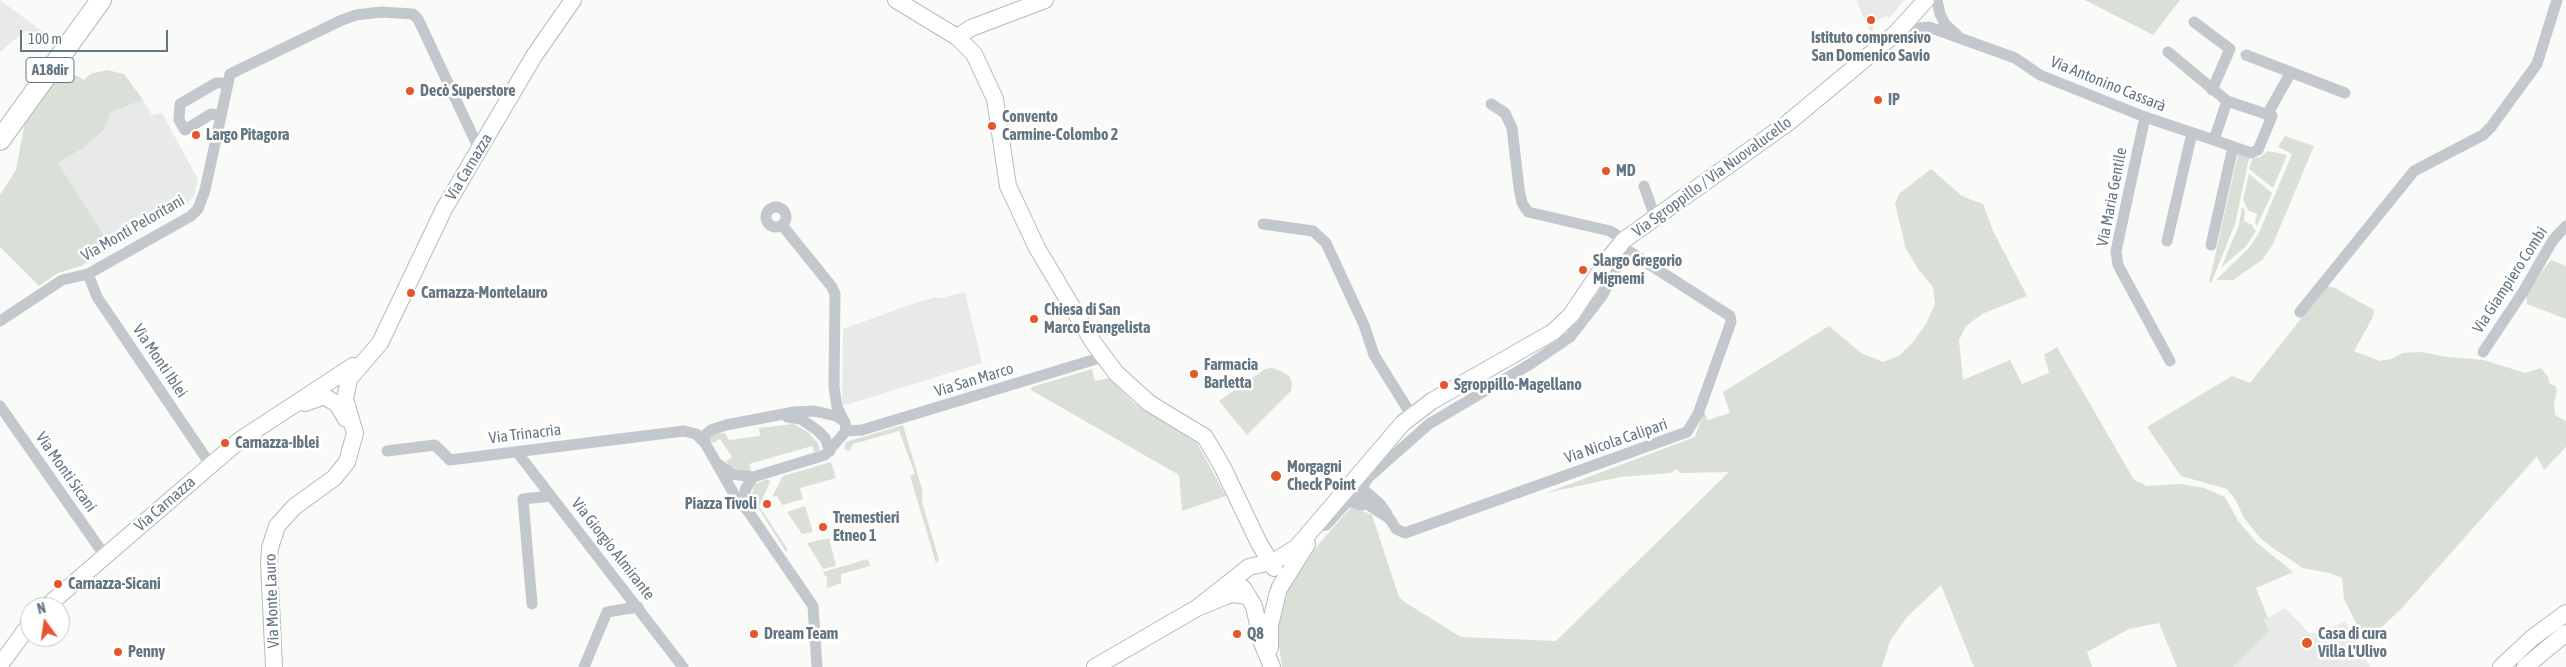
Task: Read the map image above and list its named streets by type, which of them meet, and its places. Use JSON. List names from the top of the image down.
{
  "streets": {
    "highway": ["A18dir"],
    "main road": ["Via Carnazza", "Via Sgroppillo / Via Nuovalucello", "Via Monte Lauro"],
    "street": [
      "Via Antonino Cassarà",
      "Via Maria Gentile",
      "Via Monti Peloritani",
      "Via Giampiero Combi",
      "Via Monti Iblei",
      "Via San Marco",
      "Via Trinacria",
      "Via Nicola Calipari",
      "Via Monti Sicani",
      "Via Giorgio Almirante"
    ]
  },
  "crossings": [
    ["Via Antonino Cassarà", "Via Maria Gentile"],
    ["Via Carnazza", "Via Monti Peloritani"],
    ["Via Carnazza", "Via Monti Iblei"],
    ["Via Carnazza", "Via Monti Sicani"],
    ["Via Sgroppillo / Via Nuovalucello", "Via Nicola Calipari"],
    ["Via Monti Peloritani", "Via Monti Iblei"],
    ["Via Trinacria", "Via Giorgio Almirante"]
  ],
  "places": [
    "Istituto comprensivo San Domenico Savio",
    "Decò Superstore",
    "IP",
    "Convento Carmine-Colombo 2",
    "Largo Pitagora",
    "MD",
    "Slargo Gregorio Mignemi",
    "Carnazza-Montelauro",
    "Chiesa di San Marco Evangelista",
    "Farmacia Barletta",
    "Sgroppillo-Magellano",
    "Carnazza-Iblei",
    "Morgagni Check Point",
    "Piazza Tivoli",
    "Tremestieri Etneo 1",
    "Carnazza-Sicani",
    "Dream Team",
    "Q8",
    "Casa di cura Villa L'Ulivo",
    "Penny"
  ],
  "scale_bar": "100 m",
  "north": "top"
}
